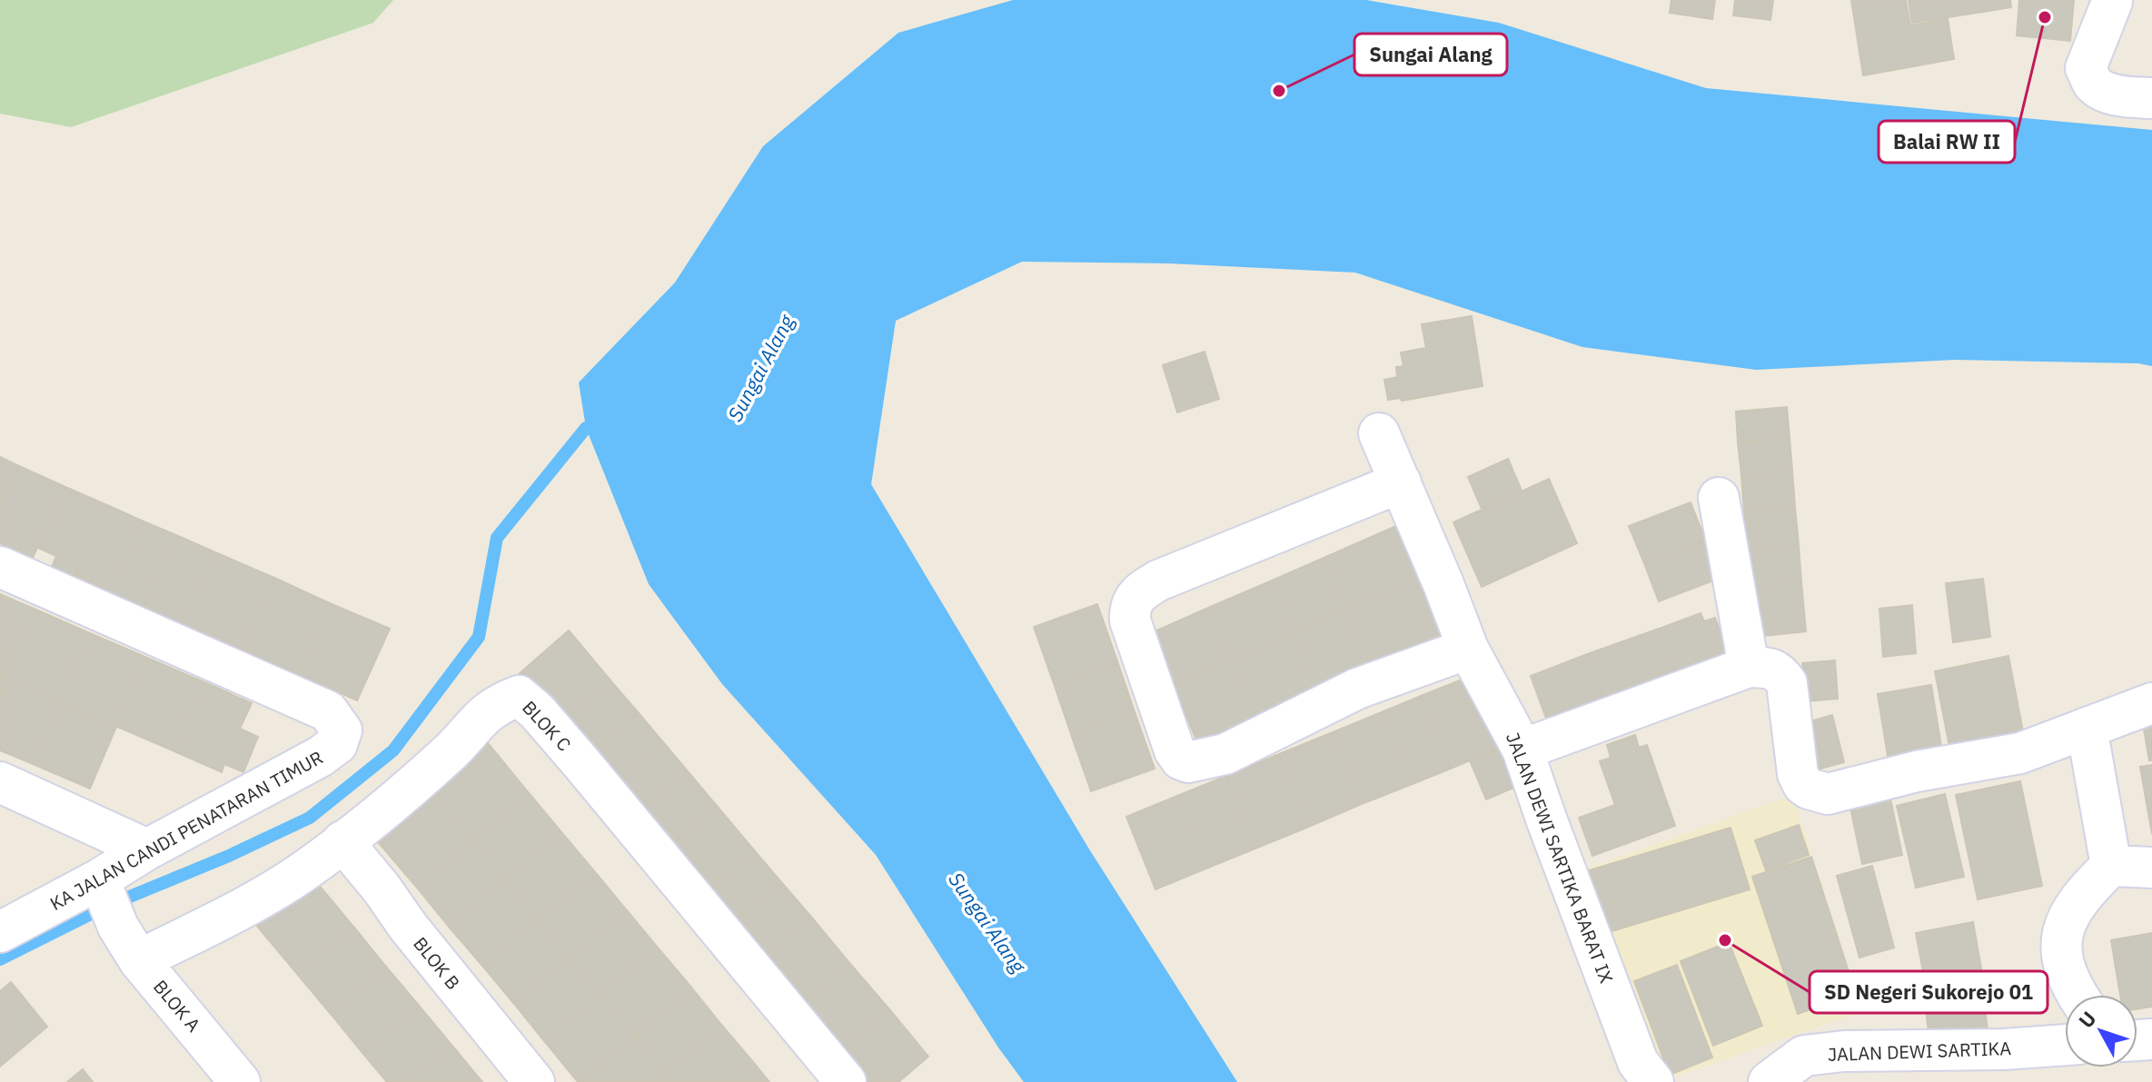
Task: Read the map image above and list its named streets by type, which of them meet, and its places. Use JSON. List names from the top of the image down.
{
  "streets": {
    "street": [
      "BLOK C",
      "KA JALAN CANDI PENATARAN TIMUR",
      "JALAN DEWI SARTIKA BARAT IX",
      "BLOK B",
      "BLOK A",
      "JALAN DEWI SARTIKA"
    ]
  },
  "crossings": [
    ["BLOK C", "BLOK B"],
    ["BLOK C", "BLOK A"],
    ["KA JALAN CANDI PENATARAN TIMUR", "BLOK A"]
  ],
  "water": ["Sungai Alang"],
  "places": ["Balai RW II", "Sungai Alang", "SD Negeri Sukorejo 01"],
  "north": "top left"
}
